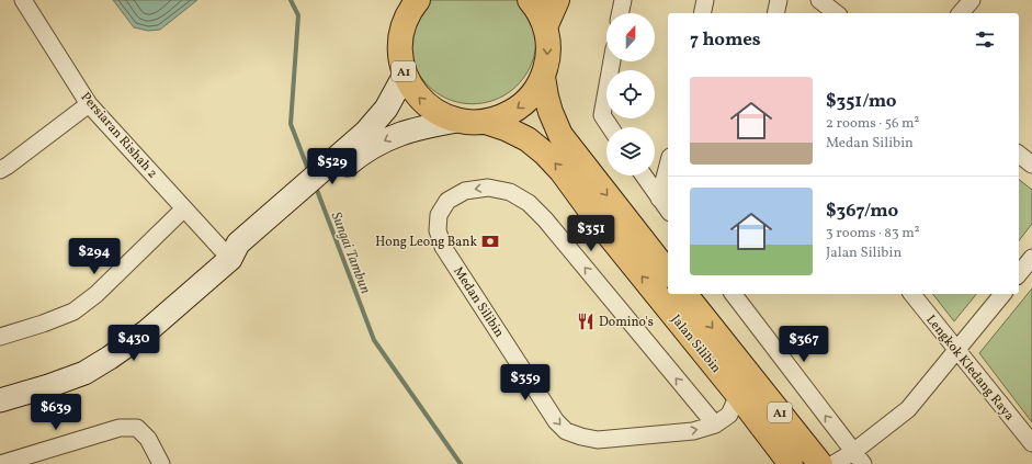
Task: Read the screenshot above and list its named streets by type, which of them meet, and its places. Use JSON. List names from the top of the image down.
{
  "streets": {
    "main road": ["A1", "Jalan Silibin"],
    "street": ["Persiaran Rishah 2", "Medan Silibin", "Lengkok Kledang Raya"]
  },
  "crossings": [
    ["A1", "Jalan Silibin"],
    ["Medan Silibin", "Jalan Silibin"]
  ],
  "water": ["Sungai Tambun"],
  "places": {
    "bank": ["Hong Leong Bank"],
    "restaurant": ["Domino's"]
  },
  "north": "top",
  "page": {
    "heading": "7 homes",
    "list": [
      {
        "name": "$351/mo",
        "note": "2 rooms · 56 m² · Medan Silibin"
      },
      {
        "name": "$367/mo",
        "note": "3 rooms · 83 m² · Jalan Silibin"
      }
    ],
    "price": [
      "$529",
      "$351",
      "$294",
      "$430",
      "$367",
      "$359",
      "$639"
    ]
  }
}
